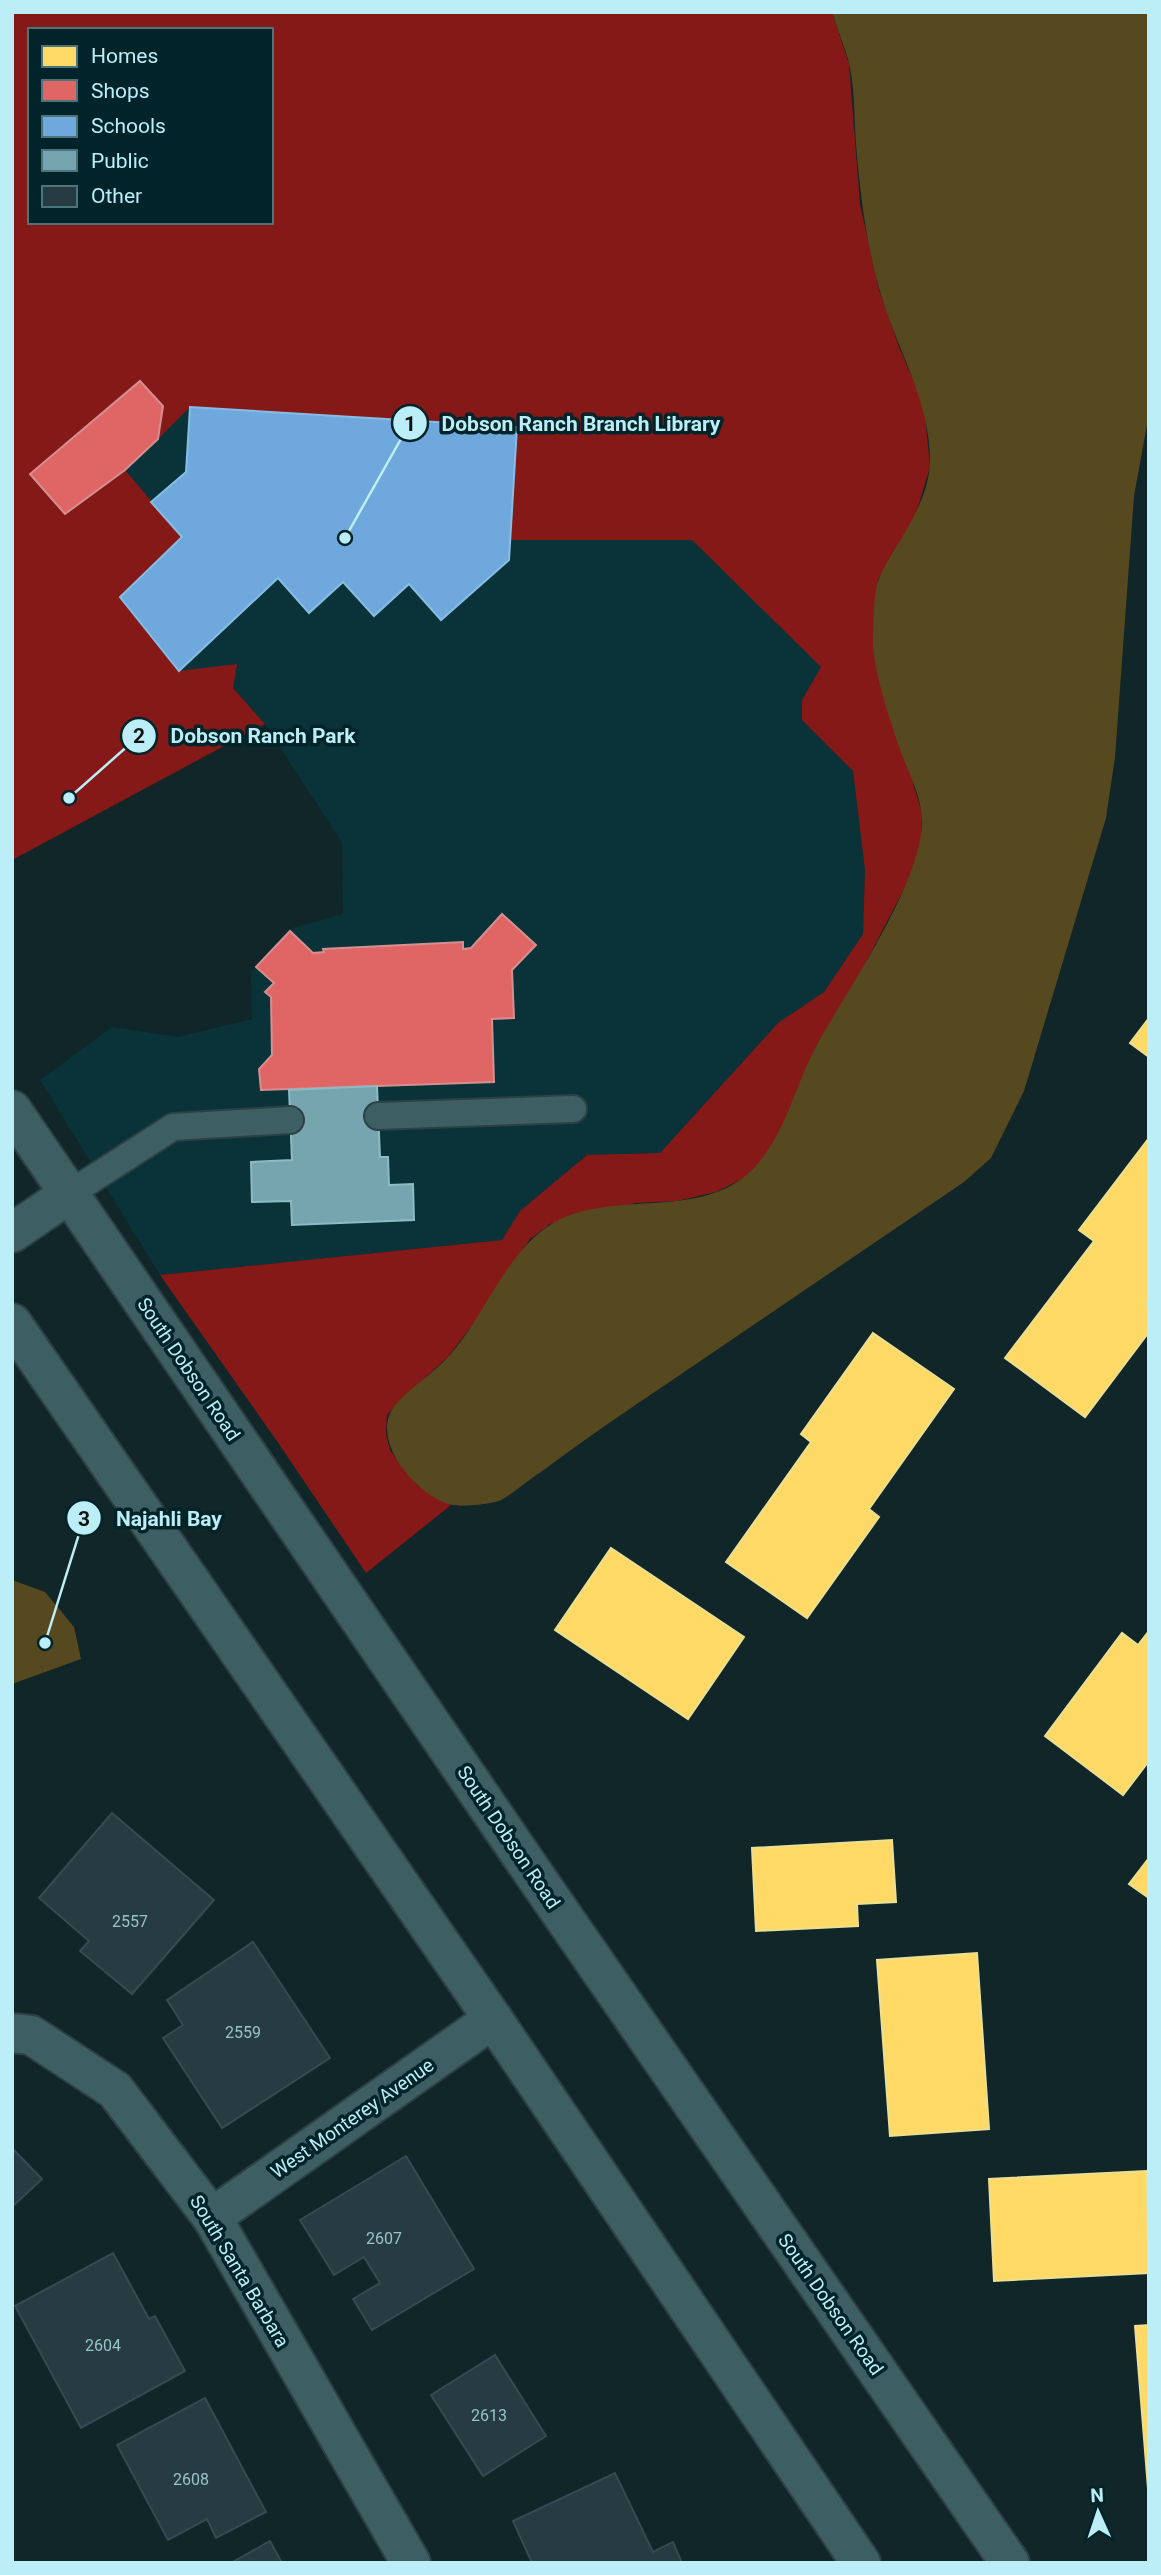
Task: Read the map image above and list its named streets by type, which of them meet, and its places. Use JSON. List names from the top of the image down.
{
  "streets": {
    "main road": ["South Dobson Road", "West Monterey Avenue", "South Santa Barbara"]
  },
  "crossings": [
    ["West Monterey Avenue", "South Santa Barbara"]
  ],
  "places": ["Dobson Ranch Branch Library", "Dobson Ranch Park", "Najahli Bay"],
  "house_numbers": [
    "2557",
    "2559",
    "2607",
    "2604",
    "2613",
    "2608"
  ],
  "legend": [
    "Homes",
    "Shops",
    "Schools",
    "Public",
    "Other"
  ],
  "north": "top"
}
